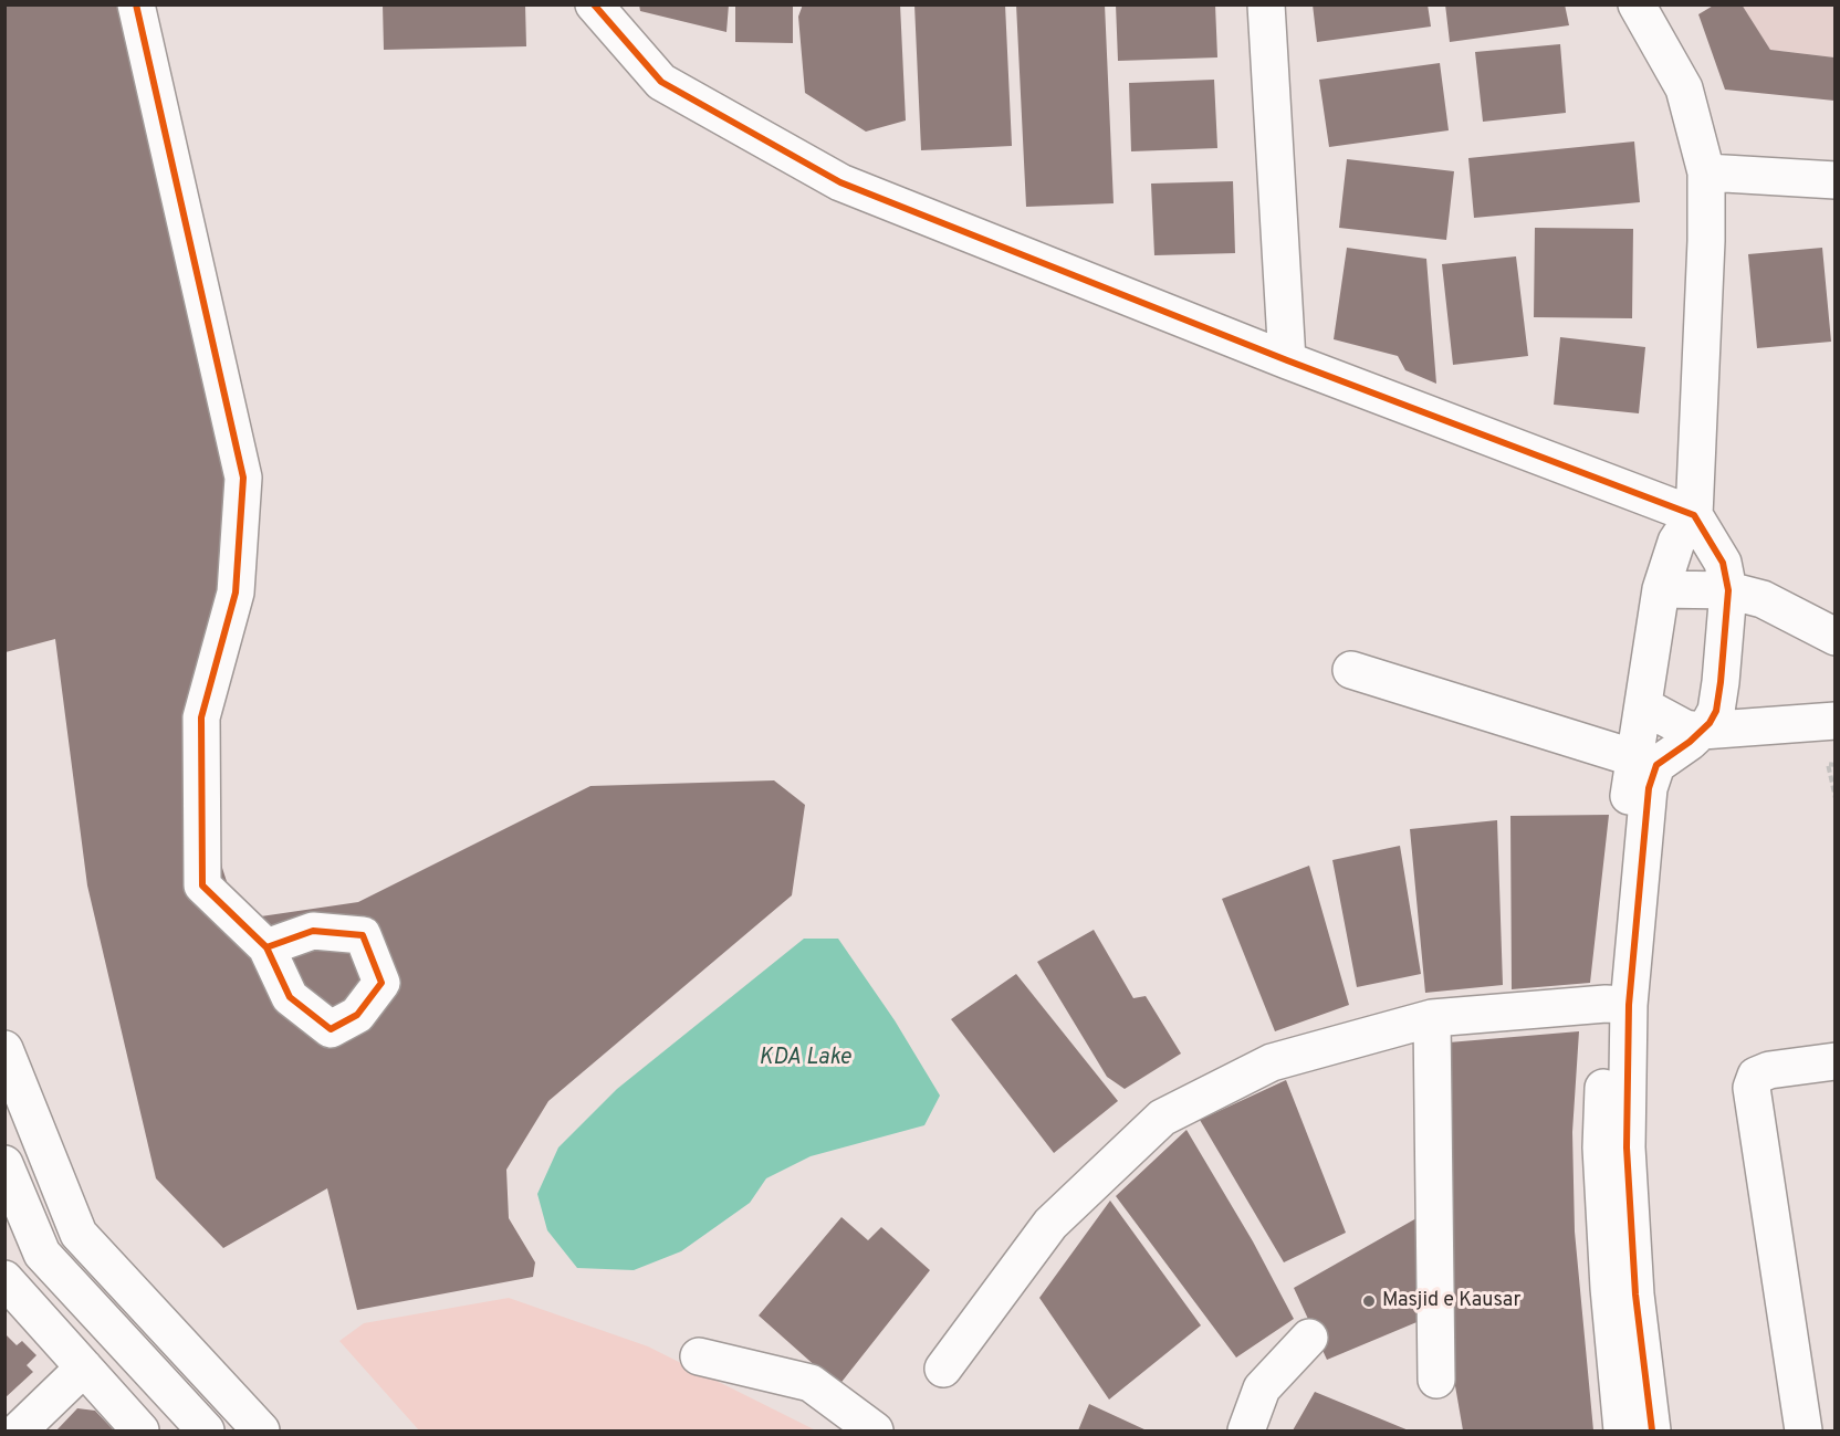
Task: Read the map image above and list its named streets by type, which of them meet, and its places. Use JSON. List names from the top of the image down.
{
  "water": ["KDA Lake"],
  "places": ["Masjid e Kausar"]
}
